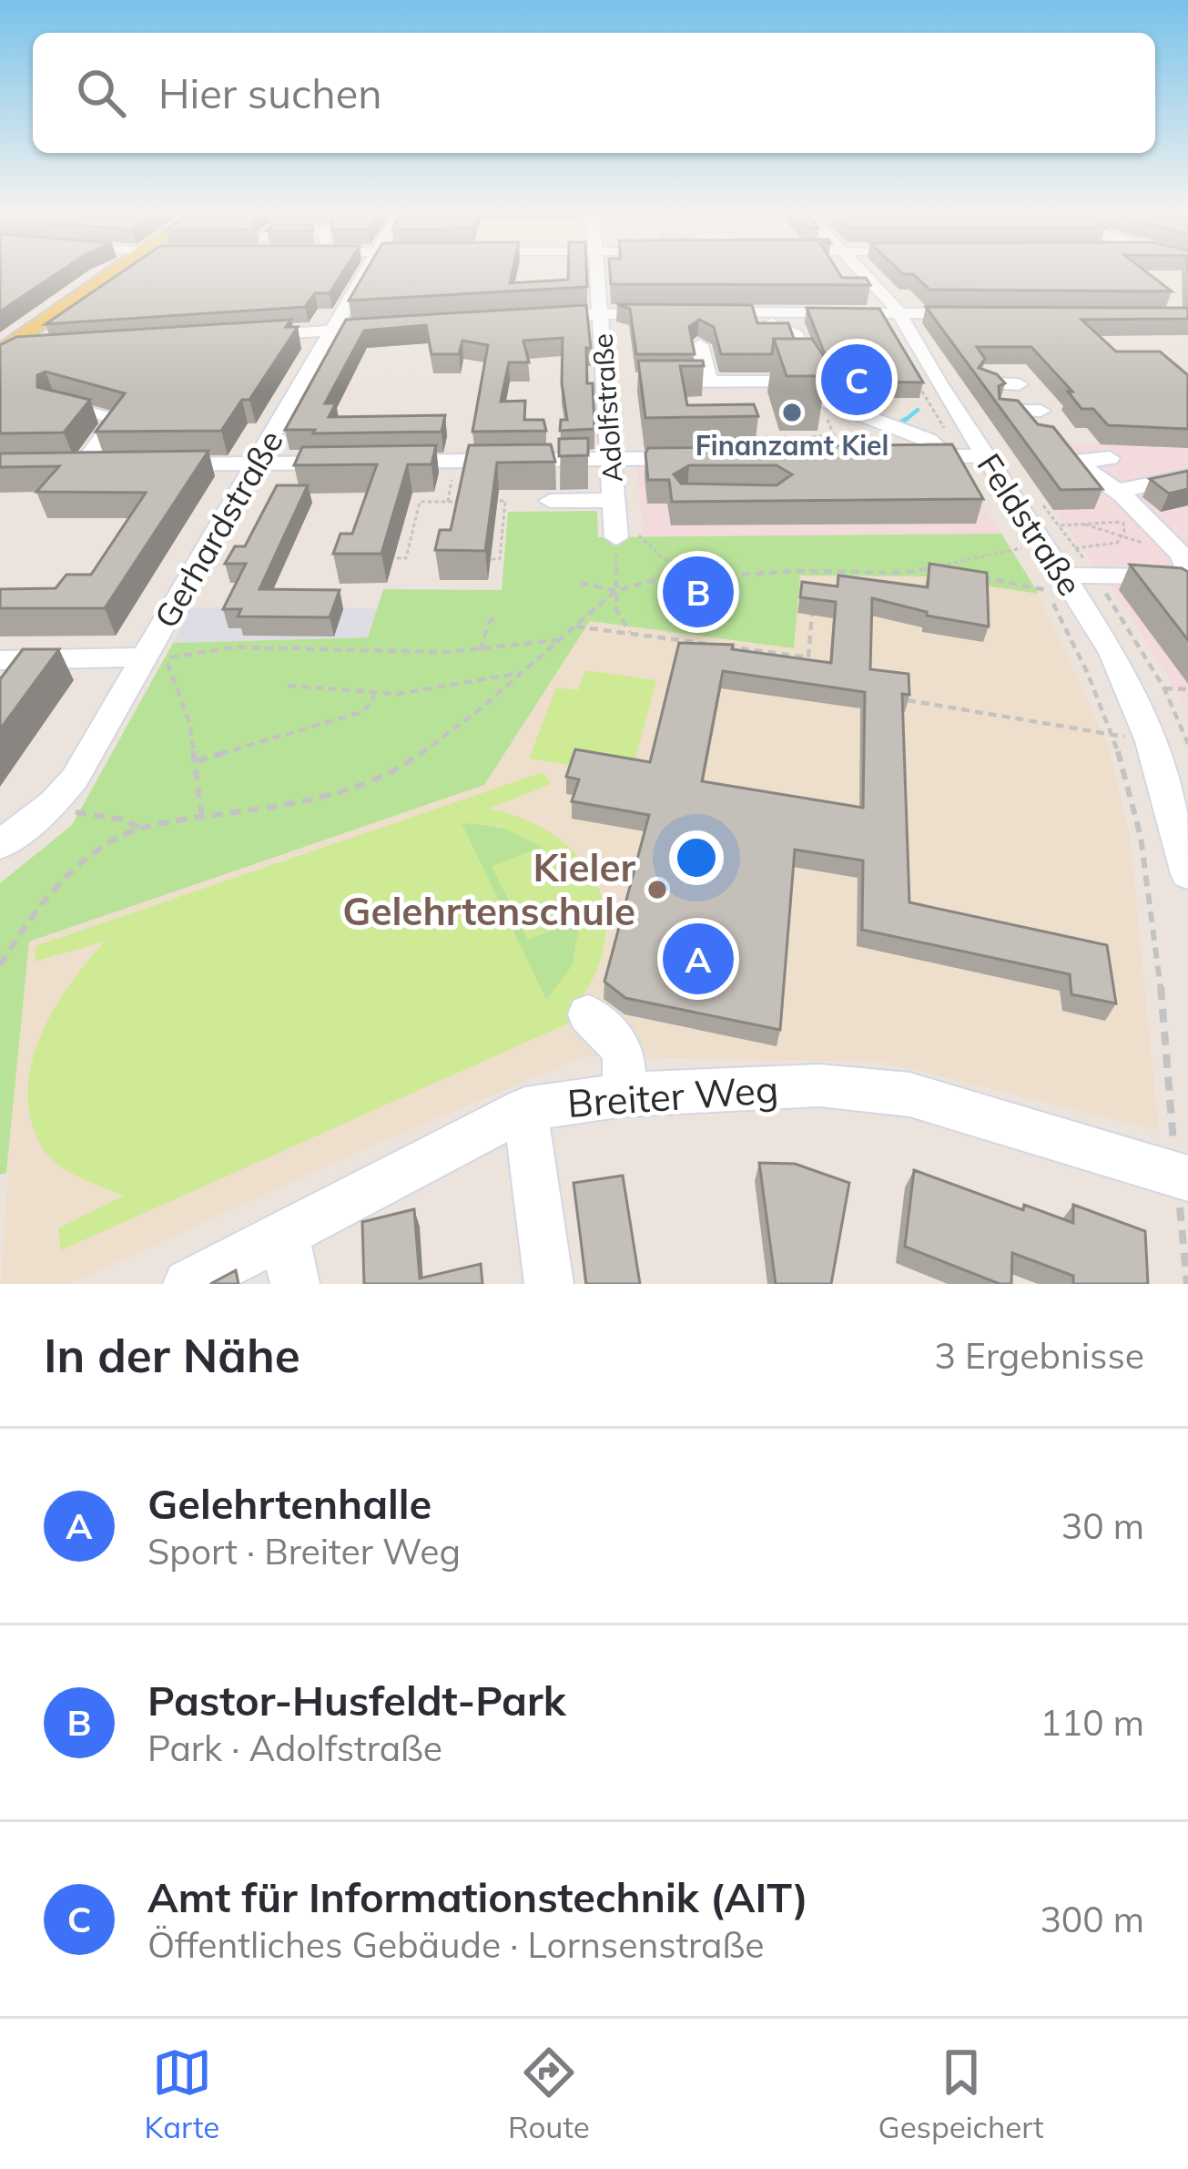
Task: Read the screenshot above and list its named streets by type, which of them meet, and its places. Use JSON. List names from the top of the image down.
{
  "streets": {
    "street": [
      "Adolfstraße",
      "Feldstraße",
      "Gerhardstraße",
      "Breiter Weg"
    ]
  },
  "places": ["Finanzamt Kiel", "Kieler Gelehrtenschule"],
  "page": {
    "search": "Hier suchen",
    "pins": ["C", "B", "A"],
    "heading": ["In der Nähe", "3 Ergebnisse"],
    "list": [
      {
        "mark": "A",
        "name": "Gelehrtenhalle",
        "note": "Sport · Breiter Weg",
        "value": "30 m"
      },
      {
        "mark": "B",
        "name": "Pastor-Husfeldt-Park",
        "note": "Park · Adolfstraße",
        "value": "110 m"
      },
      {
        "mark": "C",
        "name": "Amt für Informationstechnik (AIT)",
        "note": "Öffentliches Gebäude · Lornsenstraße",
        "value": "300 m"
      }
    ],
    "nav": ["Karte", "Route", "Gespeichert"]
  }
}
